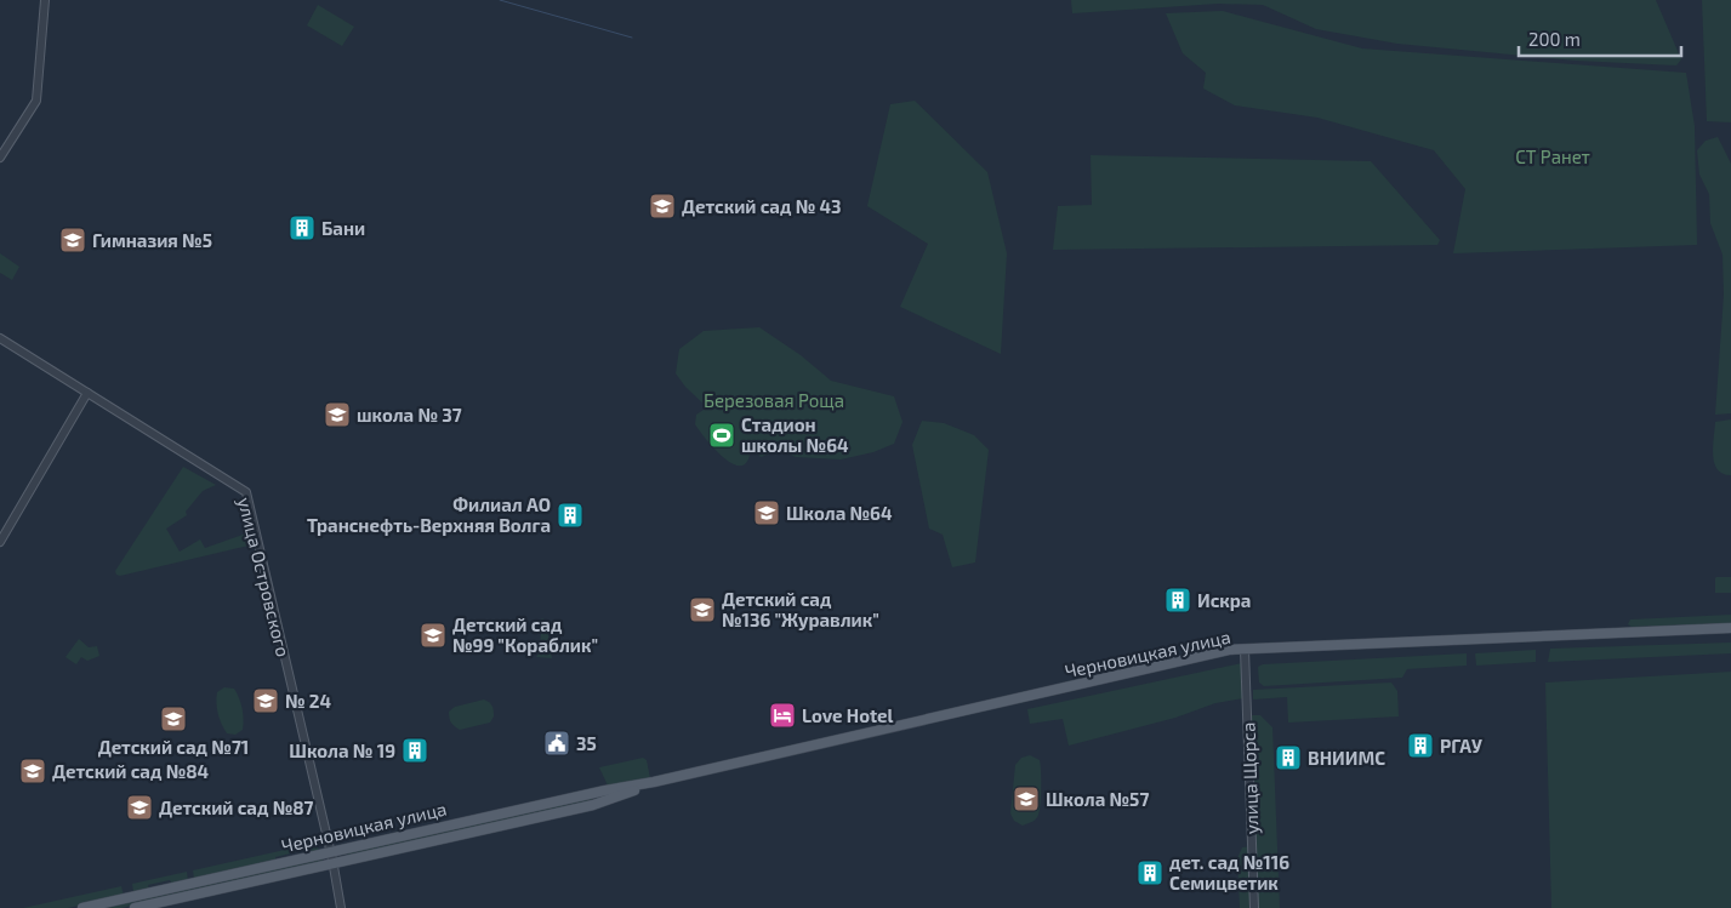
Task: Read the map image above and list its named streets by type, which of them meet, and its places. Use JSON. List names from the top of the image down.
{
  "streets": {
    "main road": ["Черновицкая улица"],
    "street": ["улица Островского", "улица Щорса"]
  },
  "crossings": [
    ["улица Островского", "Черновицкая улица"],
    ["Черновицкая улица", "улица Щорса"]
  ],
  "parks": ["СТ Ранет", "Березовая Роща"],
  "places": {
    "school or university": [
      "Детский сад № 43",
      "Гимназия №5",
      "школа № 37",
      "Школа №64",
      "Детский сад №136 \"Журавлик\"",
      "Детский сад №99 \"Кораблик\"",
      "№ 24",
      "Детский сад №71",
      "Детский сад №84",
      "Школа №57",
      "Детский сад №87"
    ],
    "building": [
      "Бани",
      "Филиал АО Транснефть-Верхняя Волга",
      "Искра",
      "РГАУ",
      "Школа № 19",
      "ВНИИМС",
      "дет. сад №116 Семицветик"
    ],
    "sports": ["Стадион школы №64"],
    "hotel": ["Love Hotel"],
    "public building": ["35"]
  },
  "scale_bar": "200 m"
}
